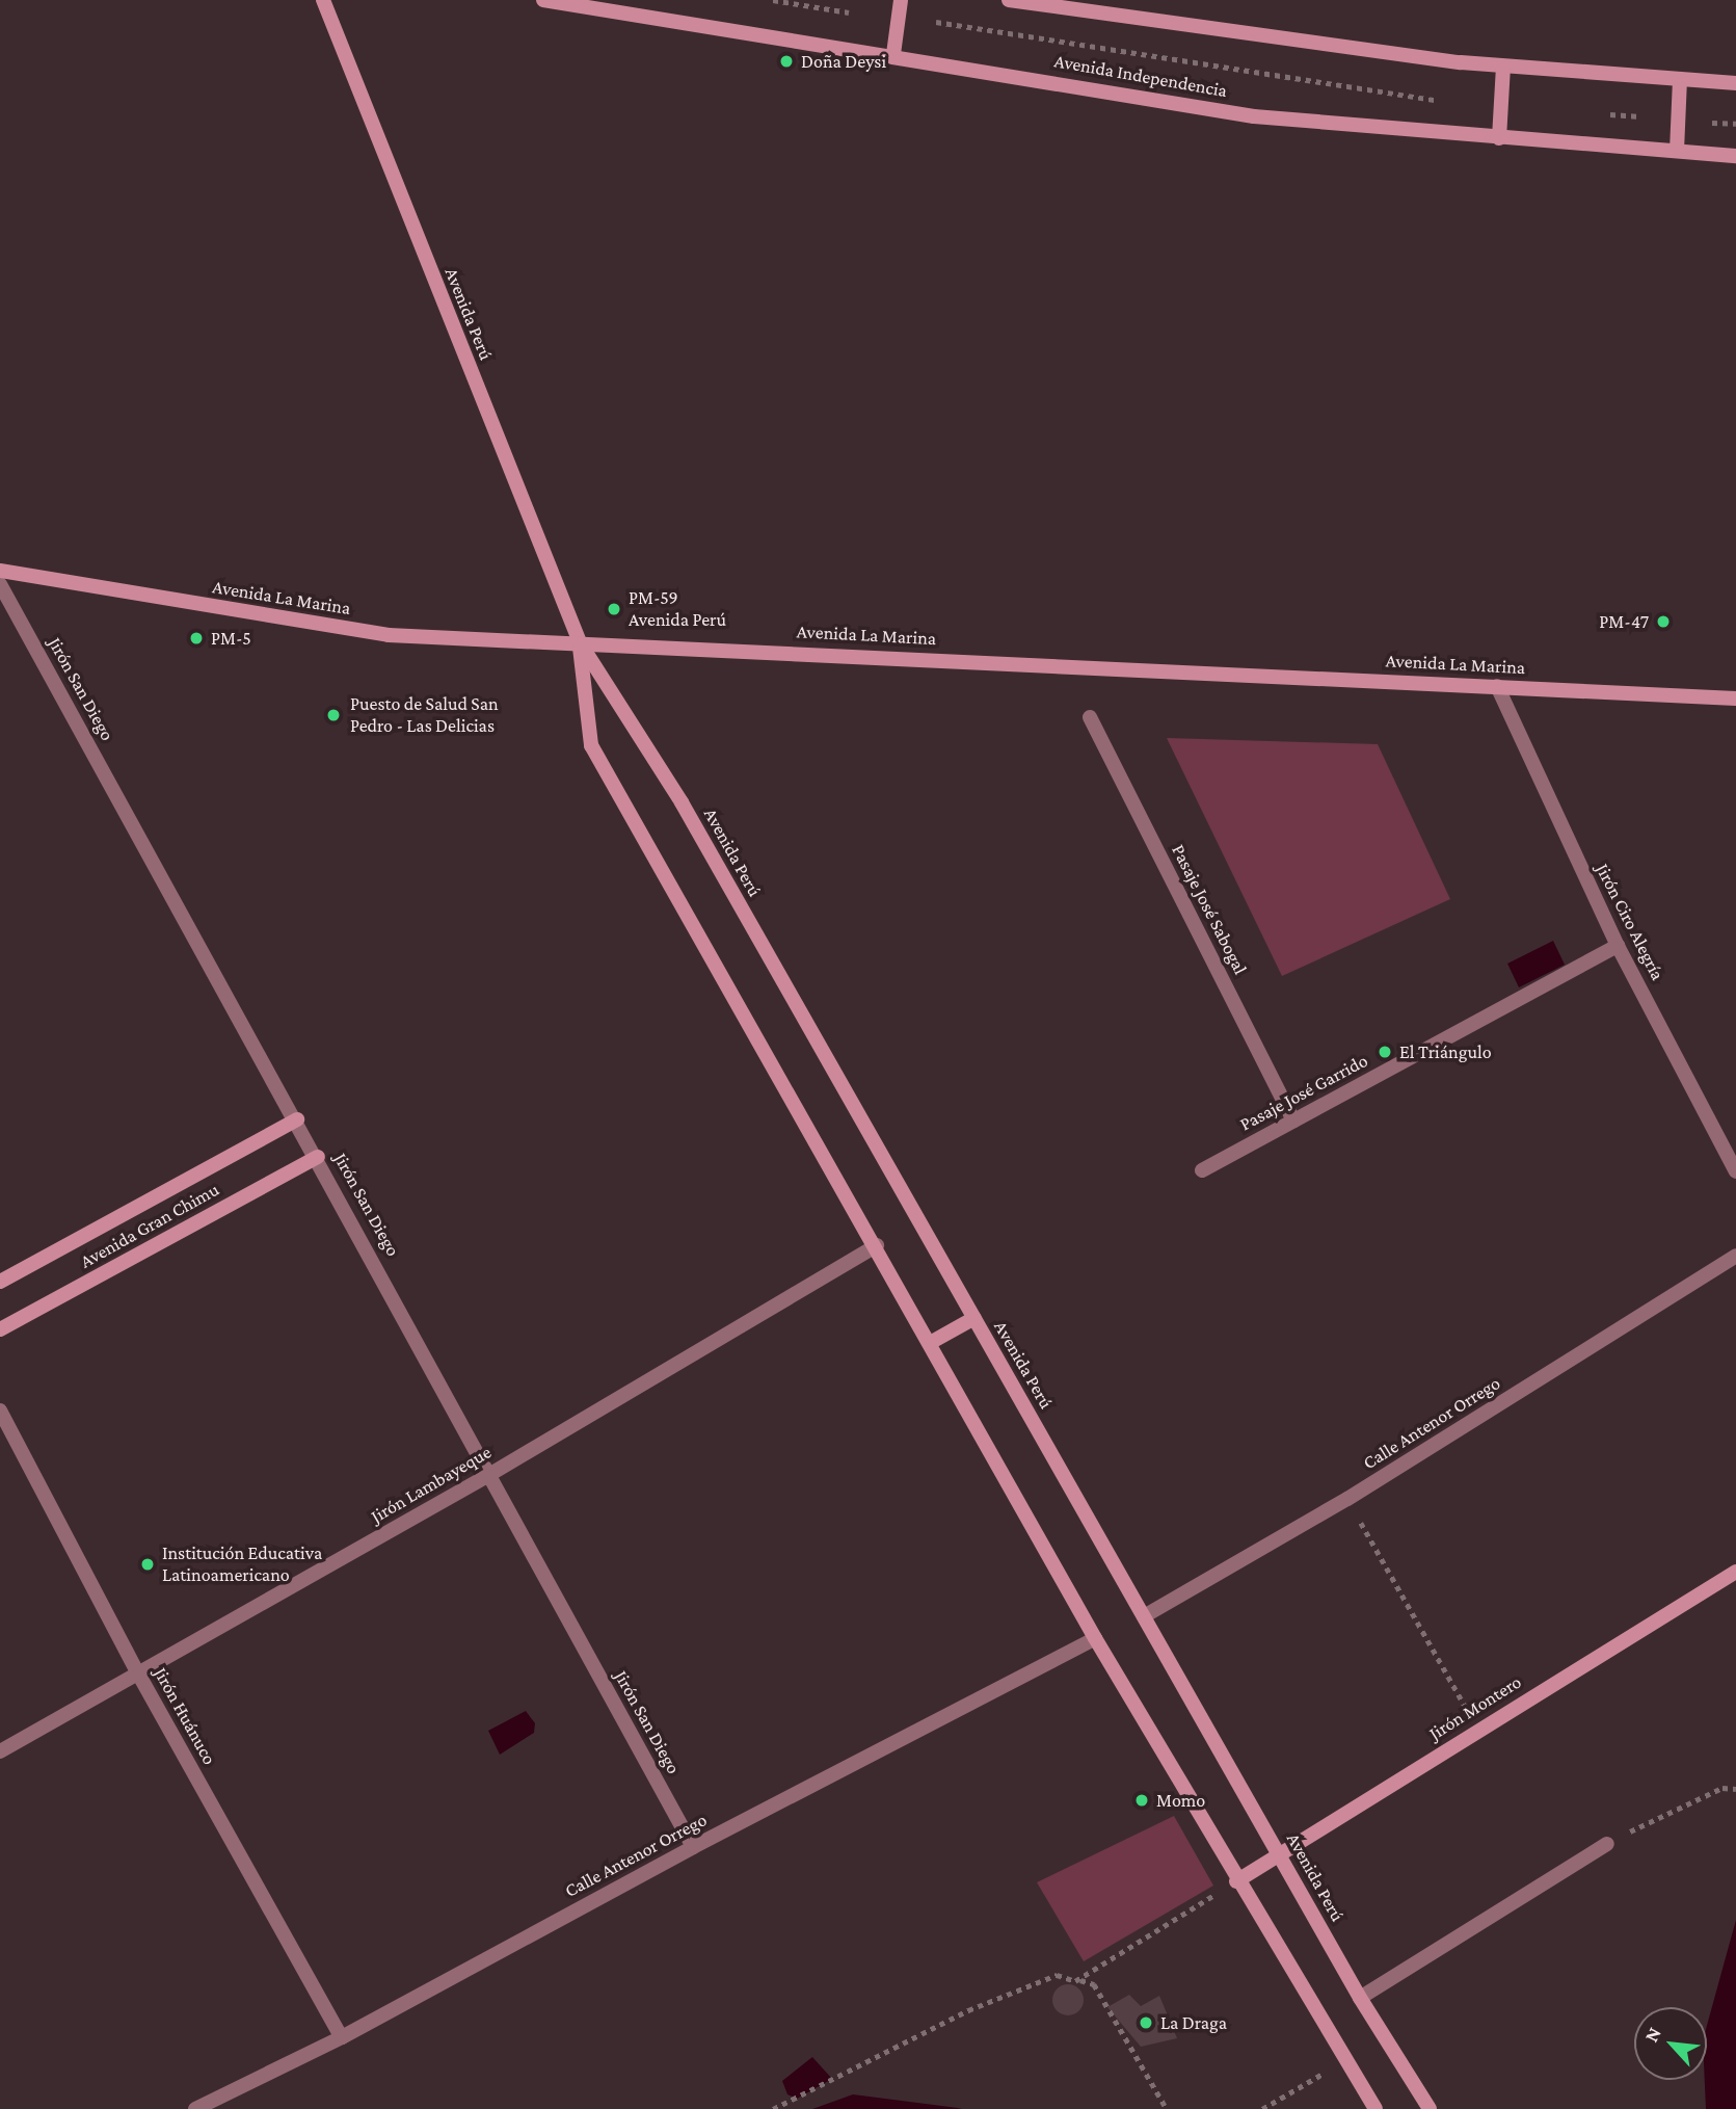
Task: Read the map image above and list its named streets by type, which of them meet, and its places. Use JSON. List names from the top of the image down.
{
  "streets": {
    "street": [
      "Avenida Independencia",
      "Avenida Perú",
      "Avenida La Marina",
      "Jirón San Diego",
      "Pasaje José Sabogal",
      "Jirón Ciro Alegría",
      "Pasaje José Garrido",
      "Avenida Gran Chimu",
      "Calle Antenor Orrego",
      "Jirón Lambayeque",
      "Jirón Montero",
      "Jirón Huánuco"
    ]
  },
  "crossings": [
    ["Avenida Perú", "Avenida La Marina"],
    ["Avenida Perú", "Calle Antenor Orrego"],
    ["Avenida Perú", "Jirón Lambayeque"],
    ["Avenida Perú", "Jirón Montero"],
    ["Avenida La Marina", "Jirón Ciro Alegría"],
    ["Jirón San Diego", "Avenida Gran Chimu"],
    ["Jirón San Diego", "Calle Antenor Orrego"],
    ["Jirón San Diego", "Jirón Lambayeque"],
    ["Pasaje José Sabogal", "Pasaje José Garrido"],
    ["Jirón Ciro Alegría", "Pasaje José Garrido"],
    ["Calle Antenor Orrego", "Jirón Huánuco"],
    ["Jirón Lambayeque", "Jirón Huánuco"]
  ],
  "places": [
    "Doña Deysi",
    "PM-59 Avenida Perú",
    "PM-47",
    "PM-5",
    "Puesto de Salud San Pedro - Las Delicias",
    "El Triángulo",
    "Institución Educativa Latinoamericano",
    "Momo",
    "La Draga"
  ],
  "north": "top left"
}
